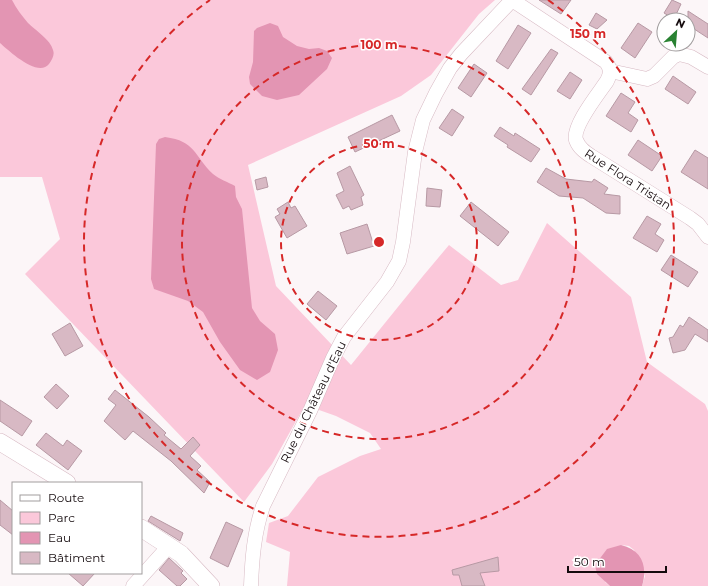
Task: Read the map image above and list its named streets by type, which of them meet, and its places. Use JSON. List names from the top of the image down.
{
  "streets": {
    "street": ["Rue Flora Tristan", "Rue du Château d'Eau"]
  },
  "legend": [
    "Route",
    "Parc",
    "Eau",
    "Bâtiment"
  ],
  "scale_bar": "50 m",
  "north": "top right",
  "rings": ["150 m", "100 m", "50 m"]
}
